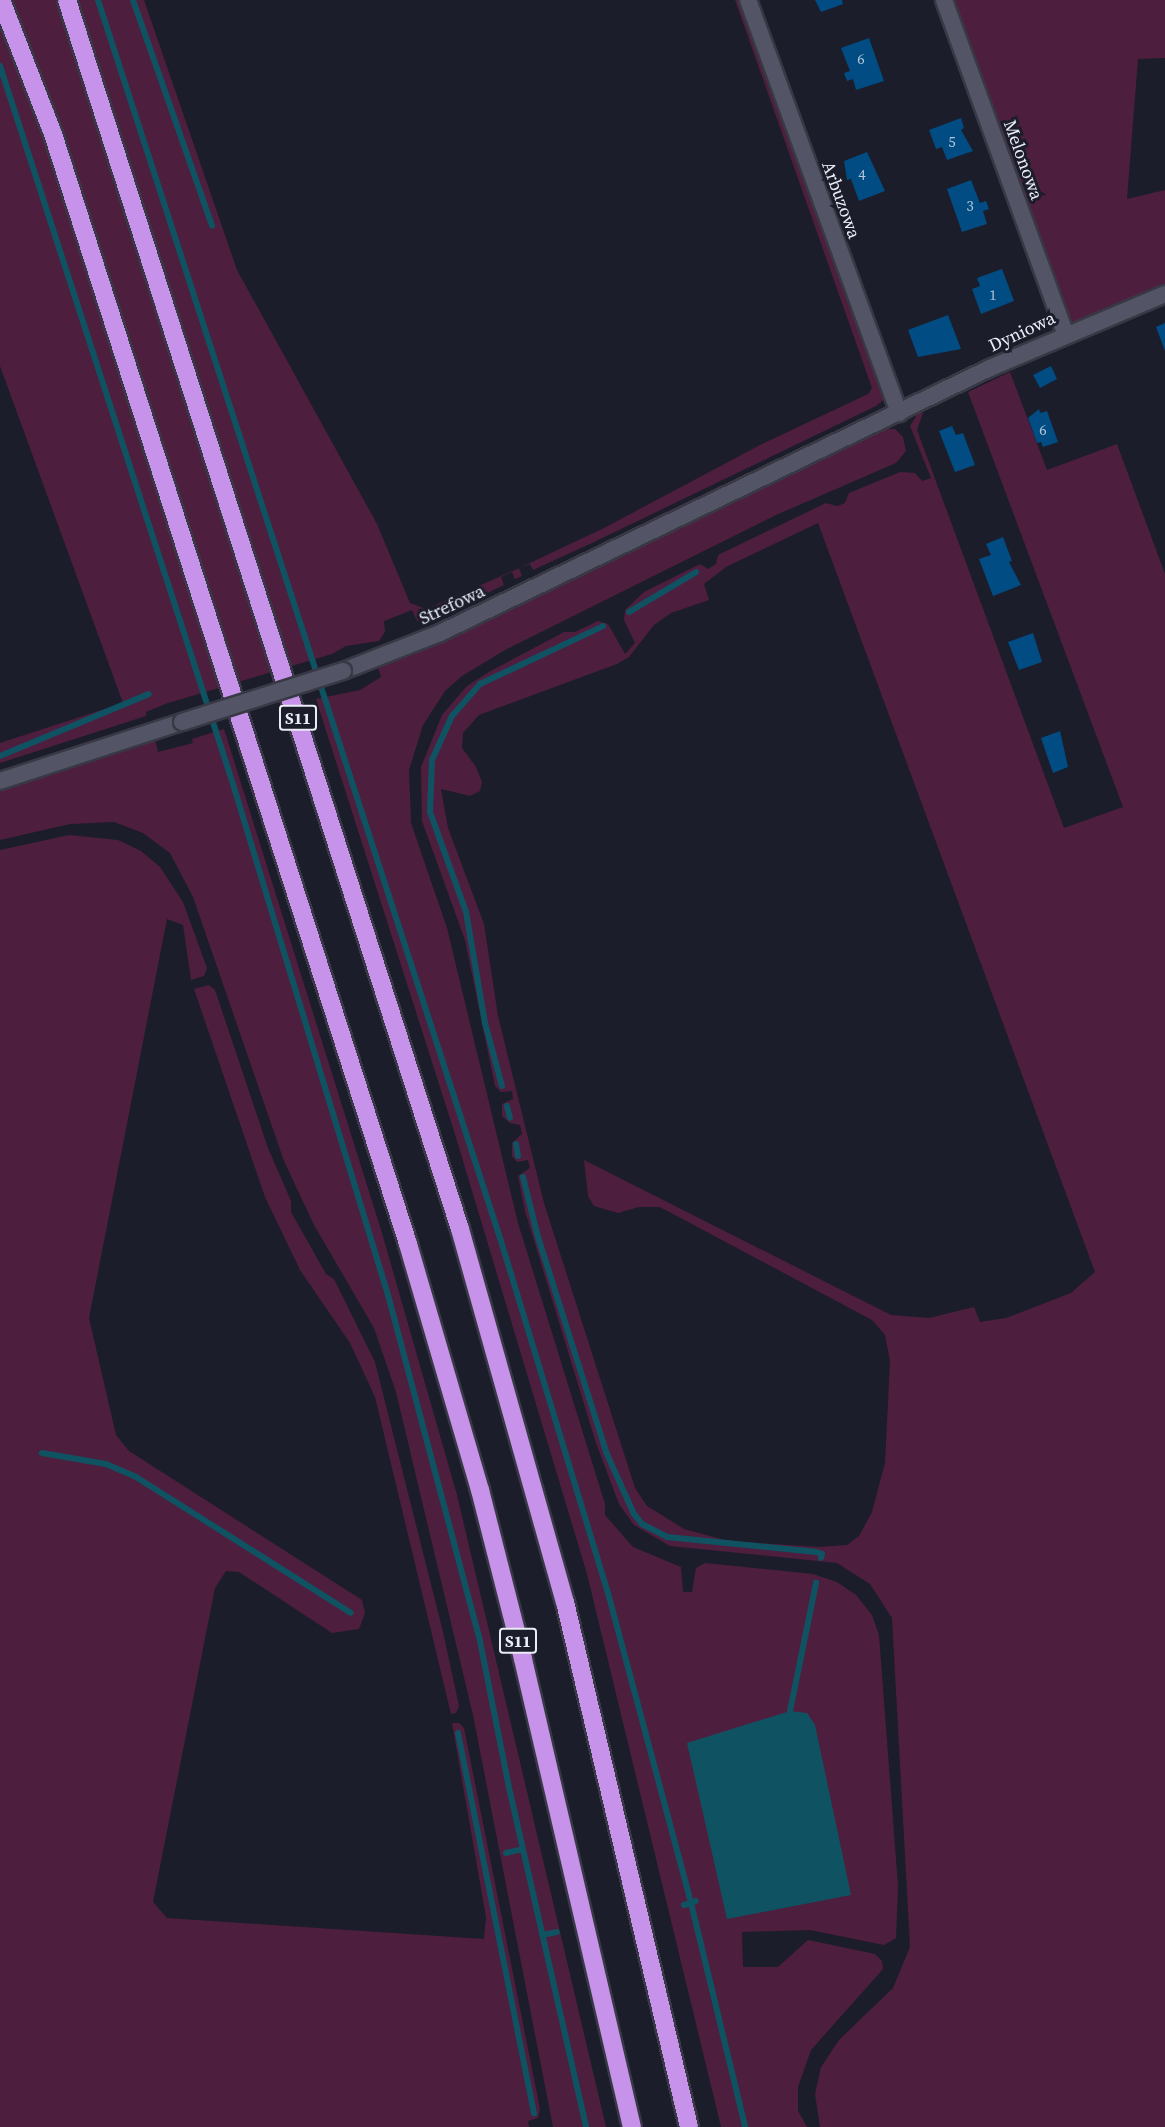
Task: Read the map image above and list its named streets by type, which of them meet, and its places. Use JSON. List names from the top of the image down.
{
  "streets": {
    "highway": ["S11"],
    "street": [
      "Melonowa",
      "Arbuzowa",
      "Dyniowa",
      "Strefowa"
    ]
  },
  "crossings": [
    ["Melonowa", "Dyniowa"],
    ["Arbuzowa", "Dyniowa"],
    ["Arbuzowa", "Strefowa"],
    ["Dyniowa", "Strefowa"]
  ],
  "house_numbers": [
    "6",
    "5",
    "4",
    "3",
    "1",
    "6"
  ]
}
